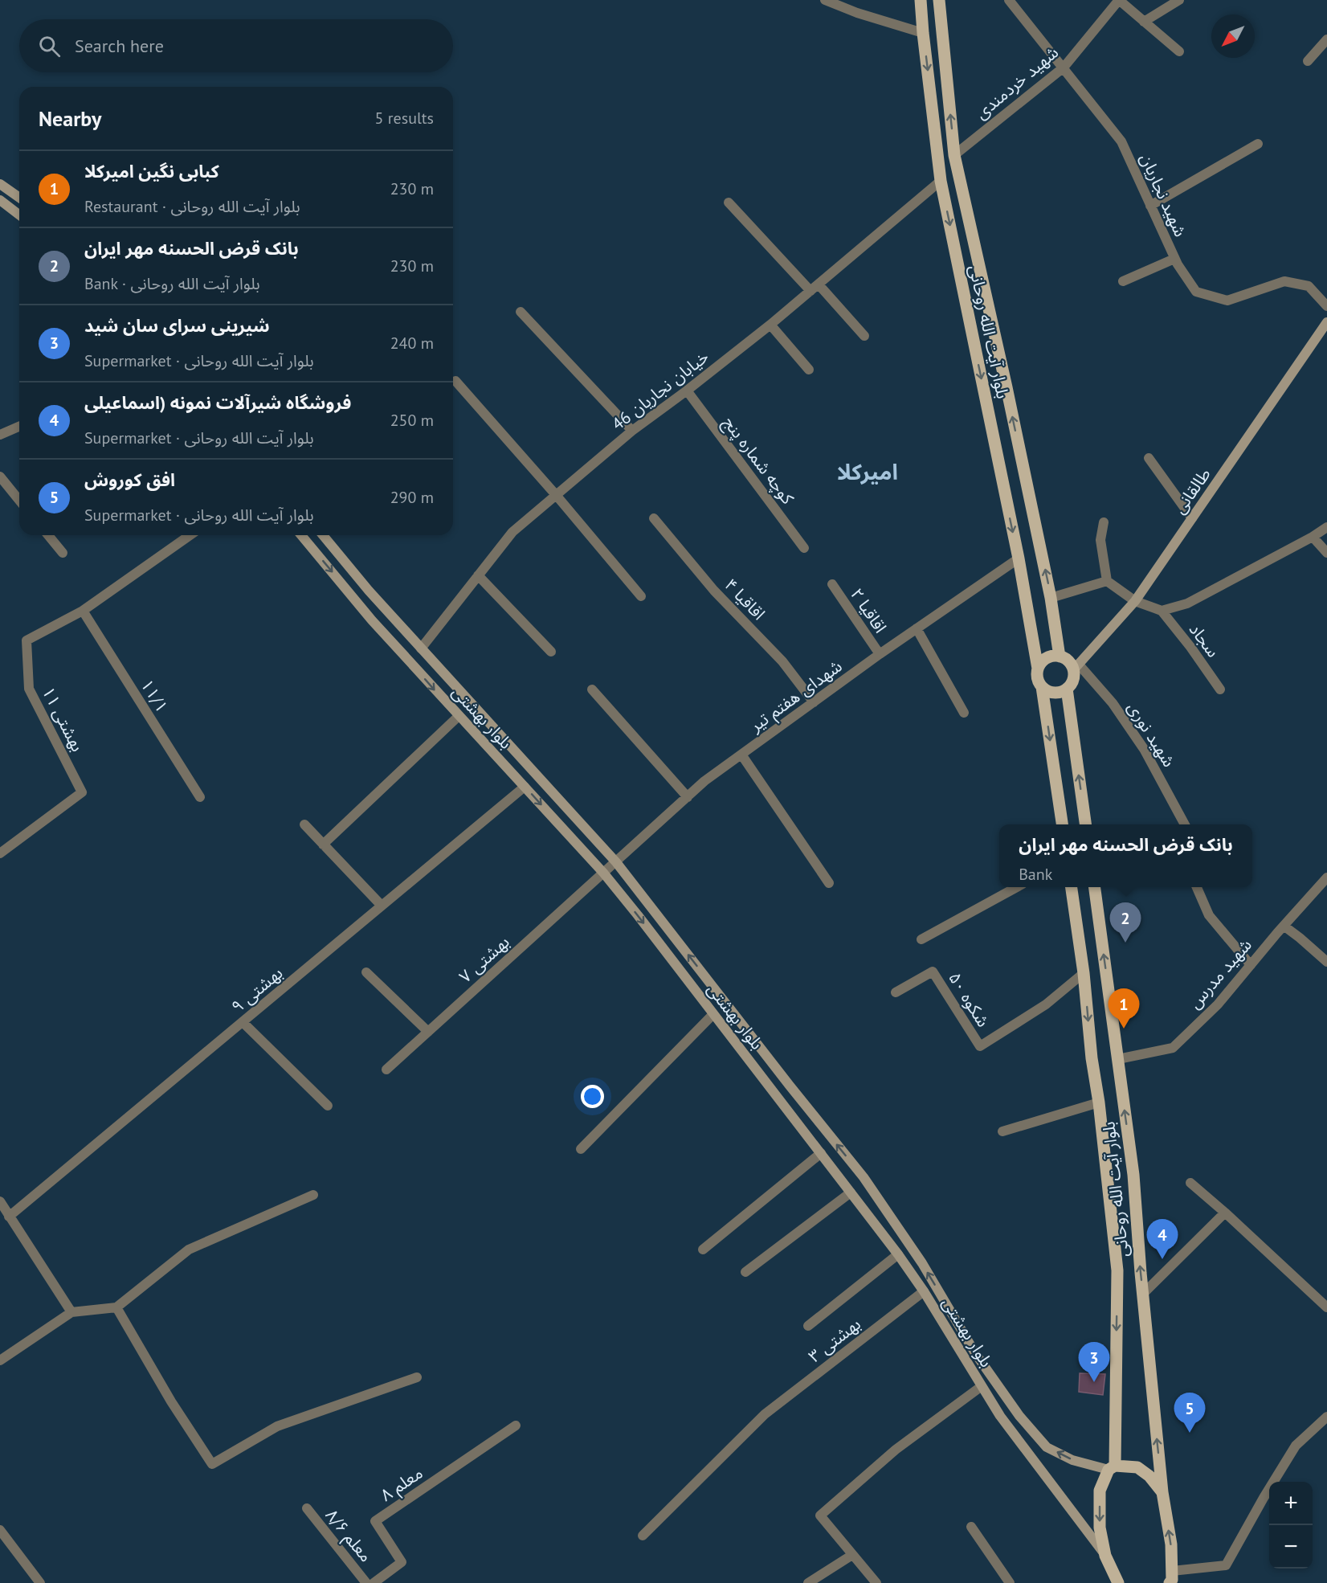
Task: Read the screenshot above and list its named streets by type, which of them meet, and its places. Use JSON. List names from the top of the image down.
{
  "streets": {
    "main road": ["بلوار آیت الله روحانی", "طالقانی", "بلوار بهشتی"],
    "street": [
      "شهید خردمندی",
      "شهید نجاریان",
      "خیابان نجاریان 46",
      "کوچه شماره پنج",
      "اقاقیا ۴",
      "اقاقیا ۲",
      "سجاد",
      "۱۱/۱",
      "شهدای هفتم تیر",
      "بهشتی ۱۱",
      "شهید نوری",
      "بهشتی ۷",
      "شهید مدرس",
      "بهشتی ۹",
      "شکوه ۵۰",
      "بهشتی ۳",
      "معلم ۸",
      "معلم ۸/۶"
    ]
  },
  "crossings": [
    ["شهید خردمندی", "شهید نجاریان"],
    ["شهید خردمندی", "بلوار آیت الله روحانی"],
    ["بلوار آیت الله روحانی", "خیابان نجاریان 46"],
    ["بلوار آیت الله روحانی", "طالقانی"],
    ["بلوار آیت الله روحانی", "شهدای هفتم تیر"],
    ["بلوار آیت الله روحانی", "بلوار بهشتی"],
    ["بلوار آیت الله روحانی", "شهید نوری"],
    ["بلوار آیت الله روحانی", "شهید مدرس"],
    ["بلوار آیت الله روحانی", "شکوه ۵۰"],
    ["خیابان نجاریان 46", "کوچه شماره پنج"],
    ["خیابان نجاریان 46", "بلوار بهشتی"],
    ["طالقانی", "شهید نوری"],
    ["اقاقیا ۴", "شهدای هفتم تیر"],
    ["اقاقیا ۲", "شهدای هفتم تیر"],
    ["۱۱/۱", "بهشتی ۱۱"],
    ["شهدای هفتم تیر", "بلوار بهشتی"],
    ["شهدای هفتم تیر", "بهشتی ۷"],
    ["بلوار بهشتی", "بهشتی ۷"],
    ["بلوار بهشتی", "بهشتی ۹"],
    ["بلوار بهشتی", "بهشتی ۳"]
  ],
  "districts": ["امیرکلا"],
  "north": "bottom left",
  "page": {
    "search": "Search here",
    "heading": ["Nearby", "5 results"],
    "list": [
      {
        "mark": "1",
        "name": "کبابی نگین امیرکلا",
        "note": "Restaurant · بلوار آیت الله روحانی",
        "value": "230 m"
      },
      {
        "mark": "2",
        "name": "بانک قرض الحسنه مهر ایران",
        "note": "Bank · بلوار آیت الله روحانی",
        "value": "230 m"
      },
      {
        "mark": "3",
        "name": "شیرینی سرای سان شید",
        "note": "Supermarket · بلوار آیت الله روحانی",
        "value": "240 m"
      },
      {
        "mark": "4",
        "name": "فروشگاه شیرآلات نمونه (اسماعیلی",
        "note": "Supermarket · بلوار آیت الله روحانی",
        "value": "250 m"
      },
      {
        "mark": "5",
        "name": "افق کوروش",
        "note": "Supermarket · بلوار آیت الله روحانی",
        "value": "290 m"
      }
    ],
    "popup": ["بانک قرض الحسنه مهر ایران", "Bank"],
    "pins": [
      "2",
      "1",
      "4",
      "3",
      "5"
    ],
    "map_buttons": ["+", "−"]
  }
}
